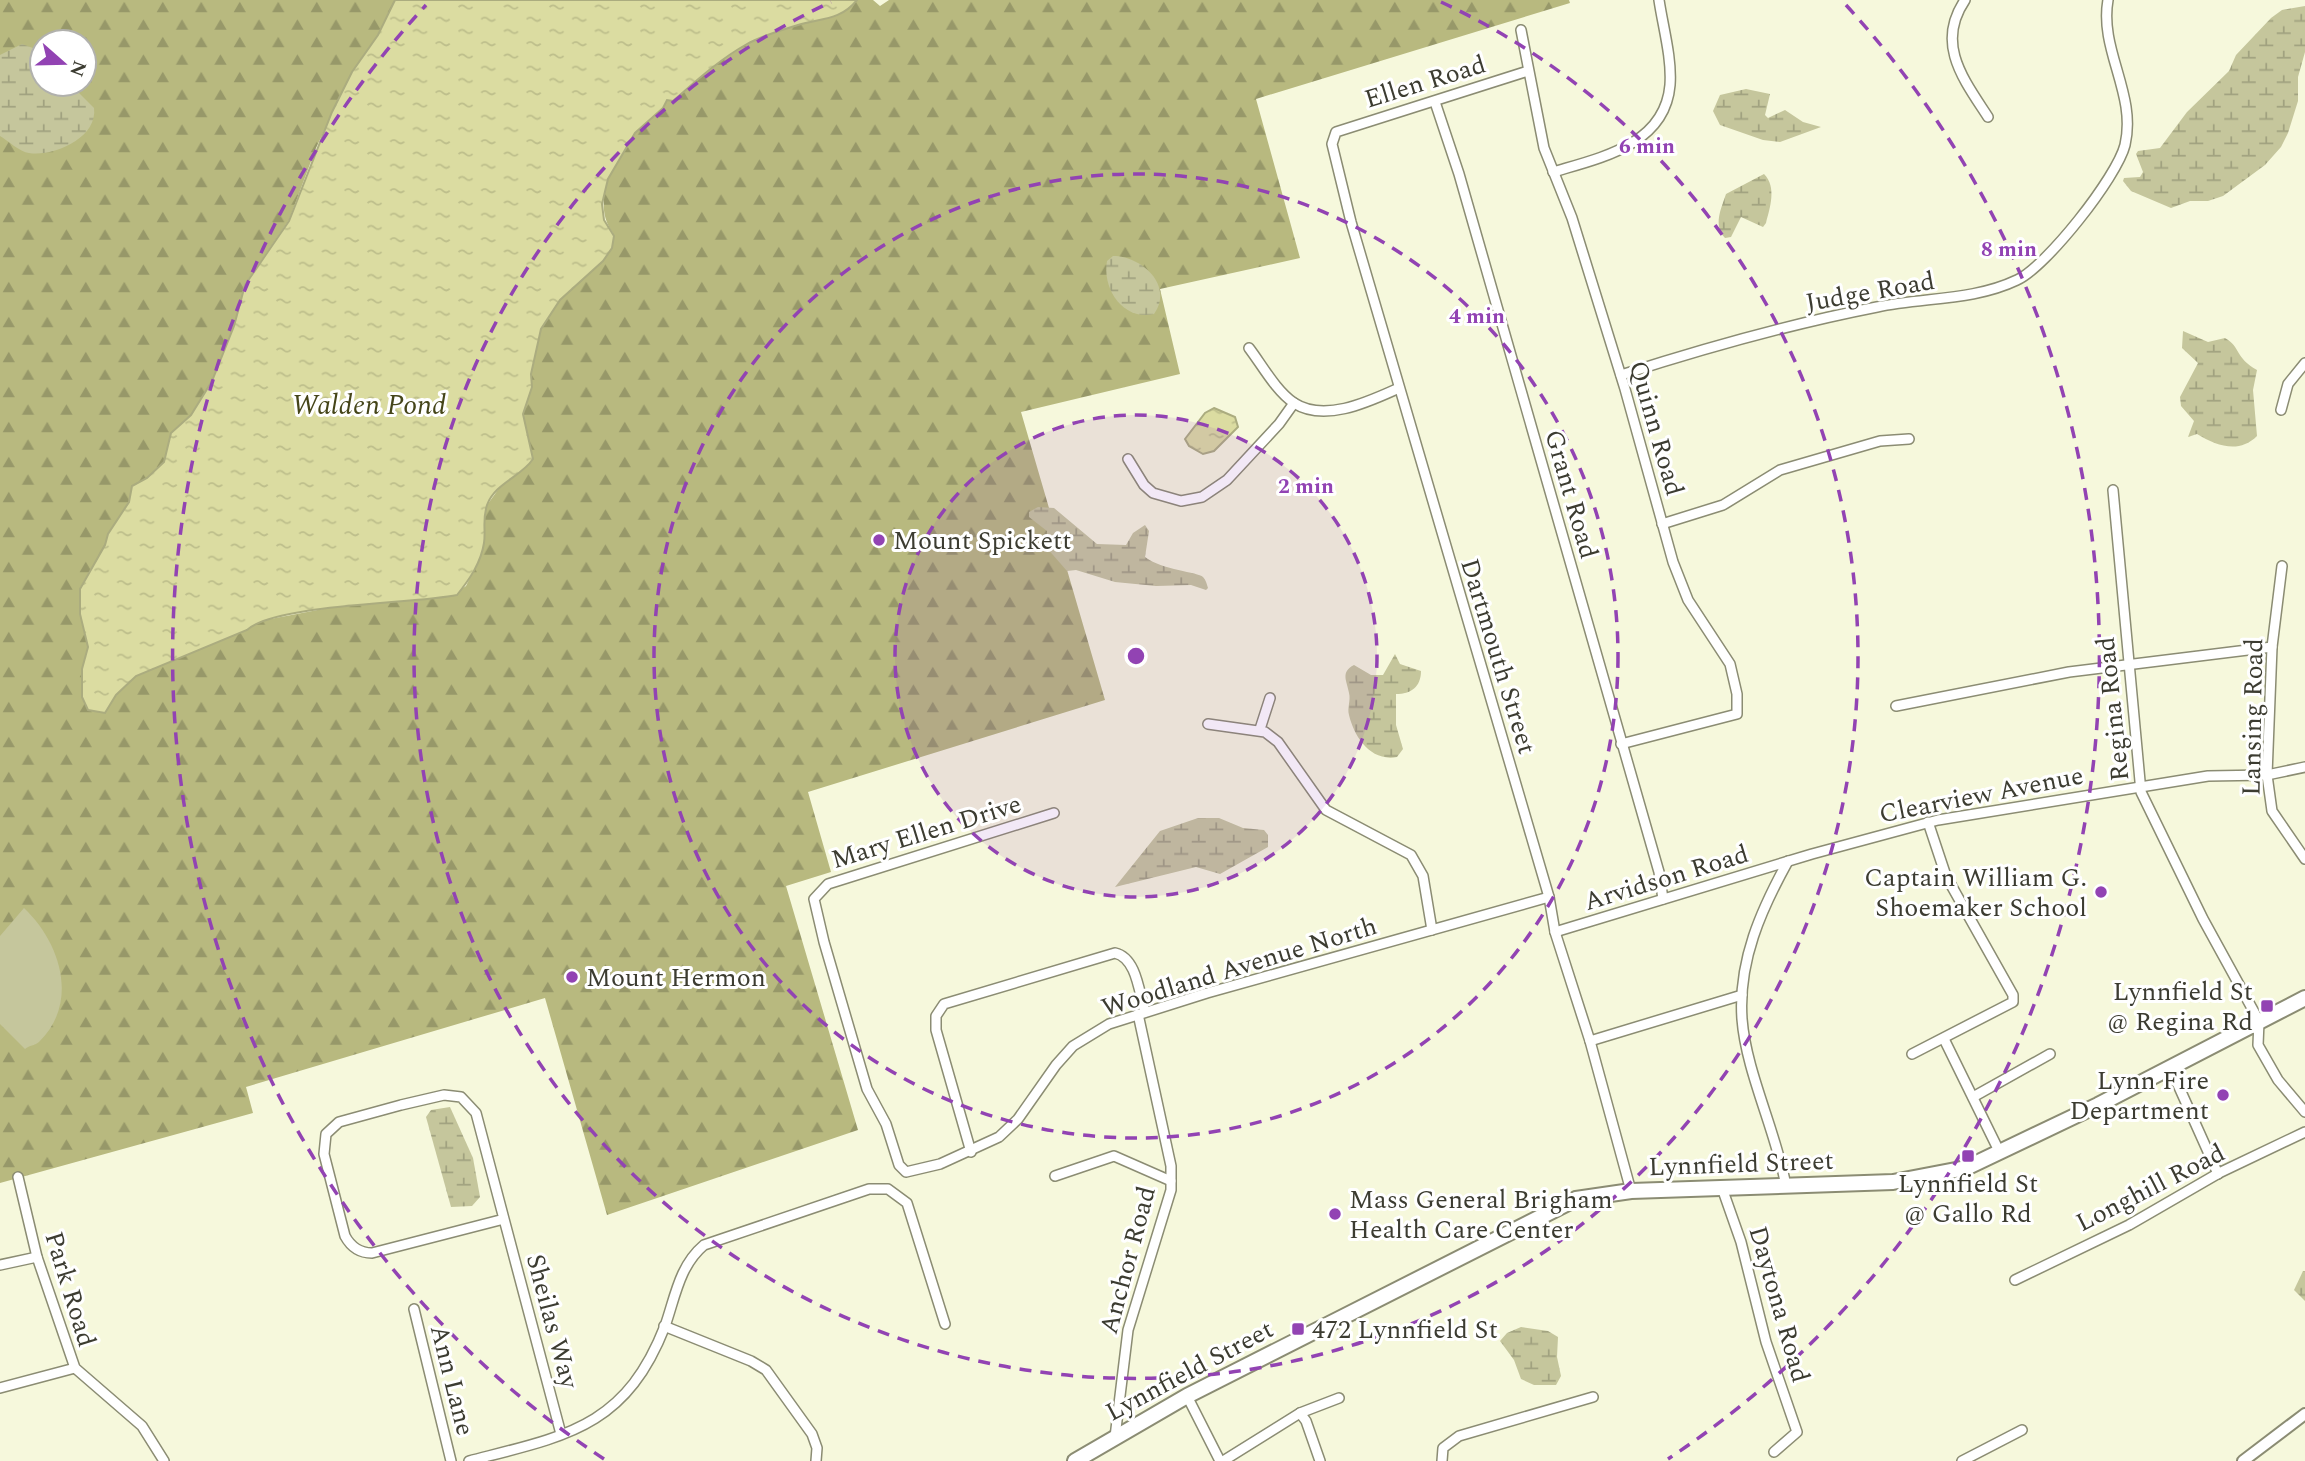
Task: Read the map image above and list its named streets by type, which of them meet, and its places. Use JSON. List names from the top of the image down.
{
  "streets": {
    "main road": ["Lynnfield Street"],
    "street": [
      "Ellen Road",
      "Judge Road",
      "Quinn Road",
      "Grant Road",
      "Dartmouth Street",
      "Regina Road",
      "Lansing Road",
      "Clearview Avenue",
      "Mary Ellen Drive",
      "Arvidson Road",
      "Woodland Avenue North",
      "Longhill Road",
      "Anchor Road",
      "Park Road",
      "Daytona Road",
      "Sheilas Way",
      "Ann Lane"
    ]
  },
  "crossings": [
    ["Ellen Road", "Quinn Road"],
    ["Ellen Road", "Grant Road"],
    ["Ellen Road", "Dartmouth Street"],
    ["Judge Road", "Quinn Road"],
    ["Quinn Road", "Grant Road"],
    ["Grant Road", "Arvidson Road"],
    ["Dartmouth Street", "Arvidson Road"],
    ["Dartmouth Street", "Woodland Avenue North"],
    ["Dartmouth Street", "Lynnfield Street"],
    ["Regina Road", "Clearview Avenue"],
    ["Regina Road", "Lynnfield Street"],
    ["Lansing Road", "Clearview Avenue"],
    ["Clearview Avenue", "Arvidson Road"],
    ["Mary Ellen Drive", "Woodland Avenue North"],
    ["Woodland Avenue North", "Anchor Road"],
    ["Lynnfield Street", "Anchor Road"],
    ["Lynnfield Street", "Daytona Road"]
  ],
  "water": ["Walden Pond"],
  "places": {
    "other": [
      "Mount Spickett",
      "Captain William G. Shoemaker School",
      "Mount Hermon",
      "Lynn Fire Department",
      "Mass General Brigham Health Care Center"
    ],
    "transit": ["Lynnfield St @ Regina Rd", "Lynnfield St @ Gallo Rd", "472 Lynnfield St"]
  },
  "north": "right",
  "rings": [
    "6 min",
    "8 min",
    "4 min",
    "2 min"
  ]
}
